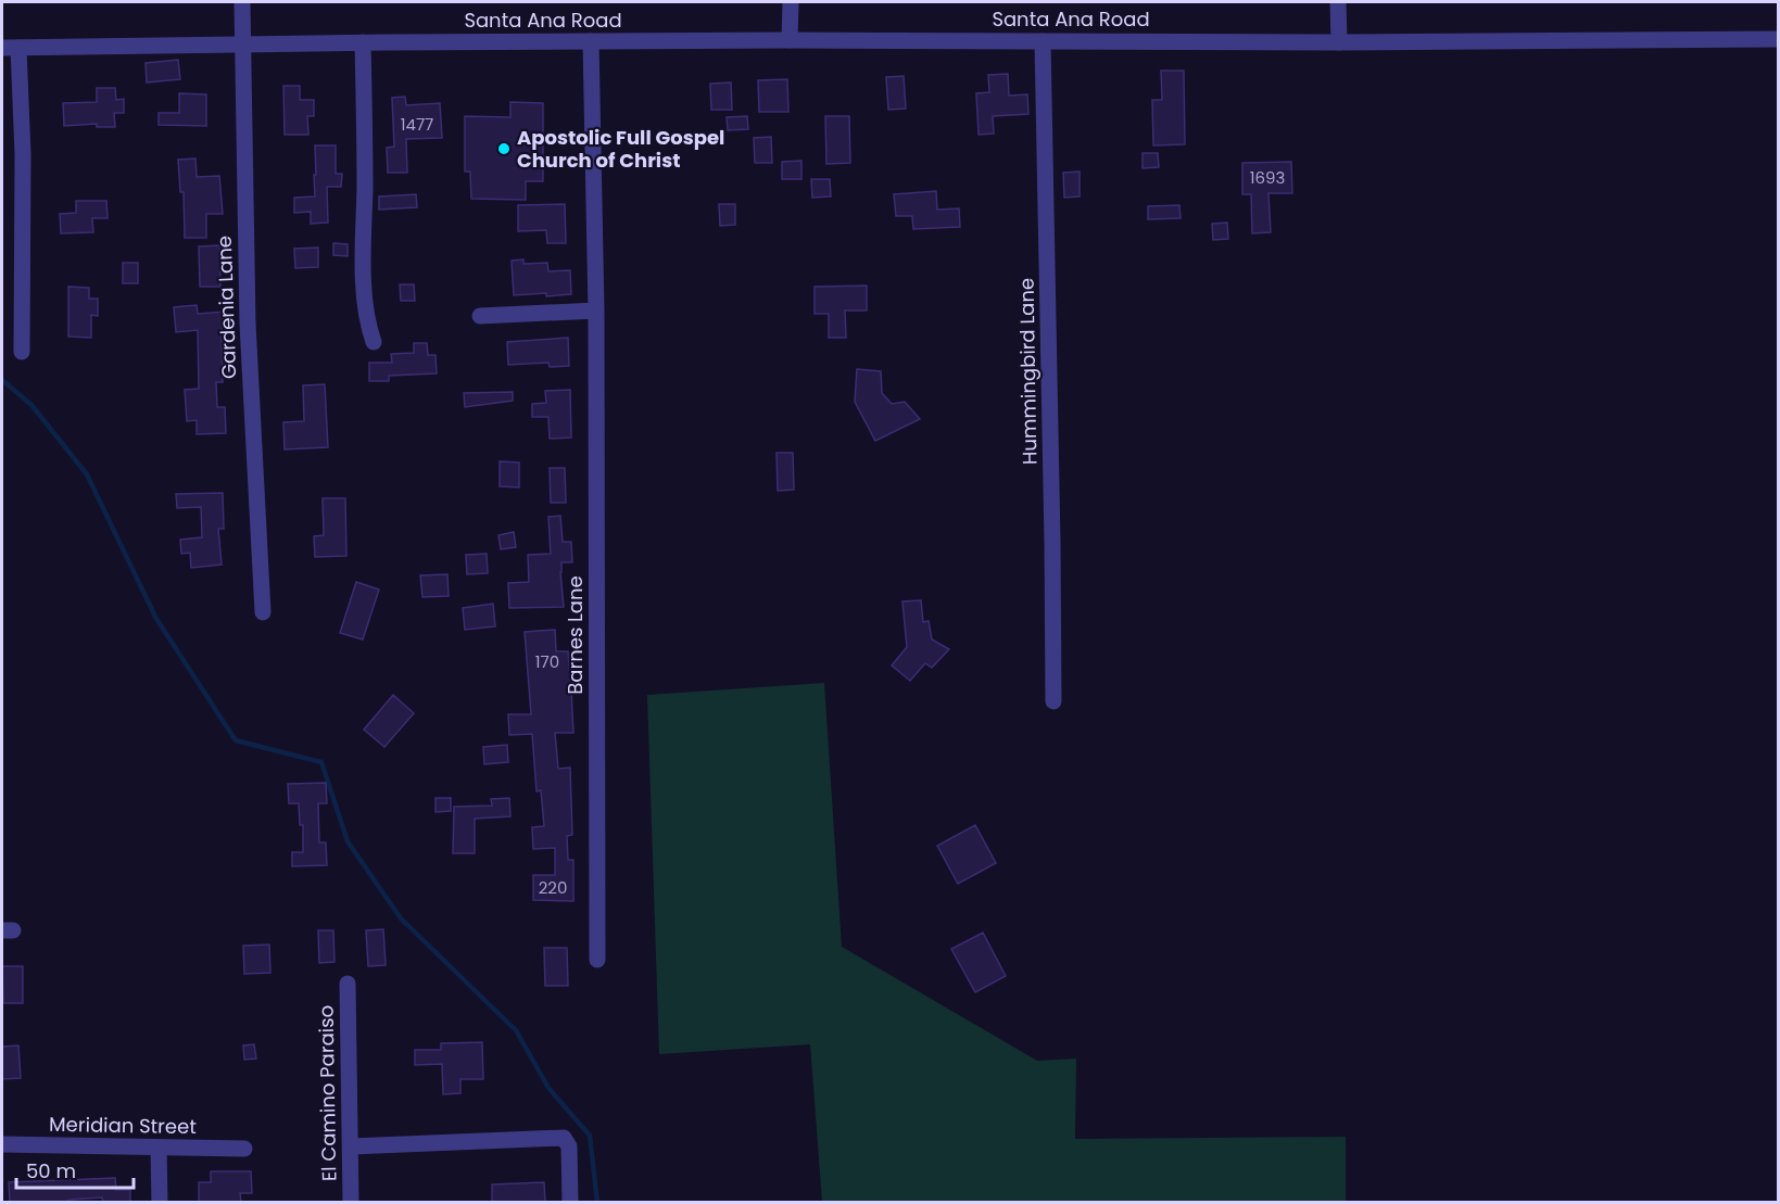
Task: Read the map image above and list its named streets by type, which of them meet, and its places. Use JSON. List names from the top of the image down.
{
  "streets": {
    "street": [
      "Santa Ana Road",
      "Gardenia Lane",
      "Hummingbird Lane",
      "Barnes Lane",
      "El Camino Paraiso",
      "Meridian Street"
    ]
  },
  "crossings": [
    ["Santa Ana Road", "Gardenia Lane"],
    ["Santa Ana Road", "Hummingbird Lane"],
    ["Santa Ana Road", "Barnes Lane"]
  ],
  "places": ["Apostolic Full Gospel Church of Christ"],
  "house_numbers": [
    "1477",
    "1693",
    "170",
    "220"
  ],
  "scale_bar": "50 m"
}
